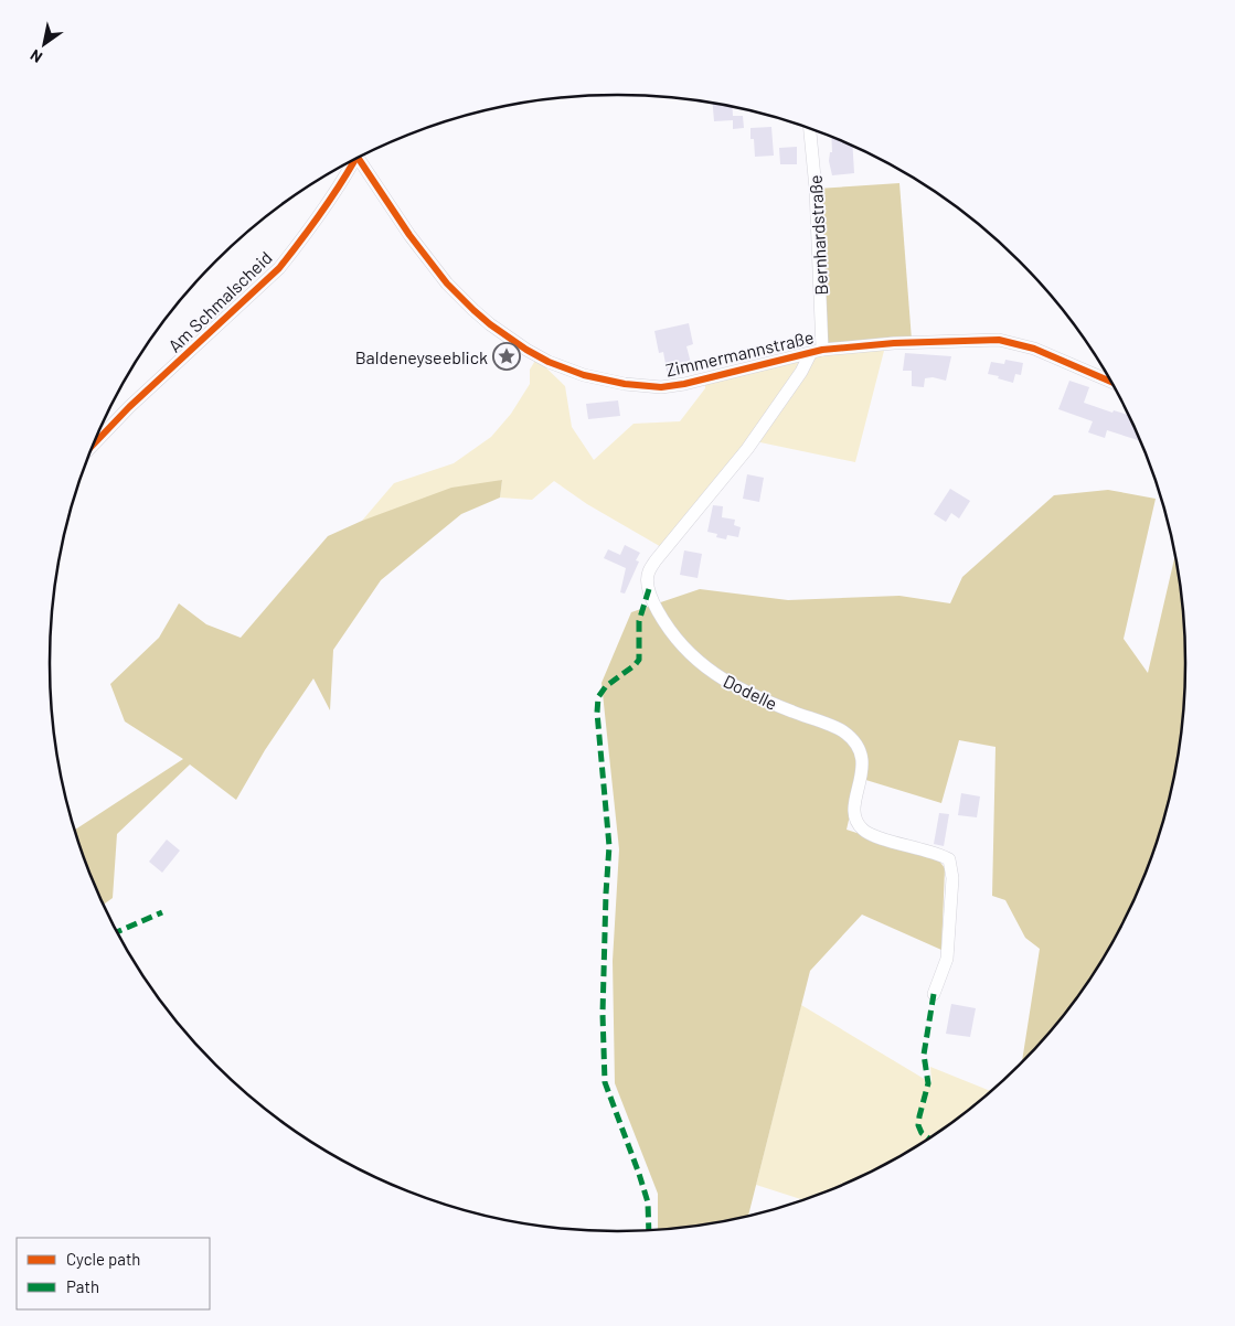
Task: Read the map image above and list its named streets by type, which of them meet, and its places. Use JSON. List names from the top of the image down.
{
  "streets": {
    "street": [
      "Bernhardstraße",
      "Am Schmalscheid",
      "Zimmermannstraße",
      "Dodelle"
    ]
  },
  "crossings": [
    ["Bernhardstraße", "Zimmermannstraße"],
    ["Bernhardstraße", "Dodelle"],
    ["Zimmermannstraße", "Dodelle"]
  ],
  "places": {
    "place": ["Baldeneyseeblick"]
  },
  "legend": ["Cycle path", "Path"],
  "north": "bottom left"
}
